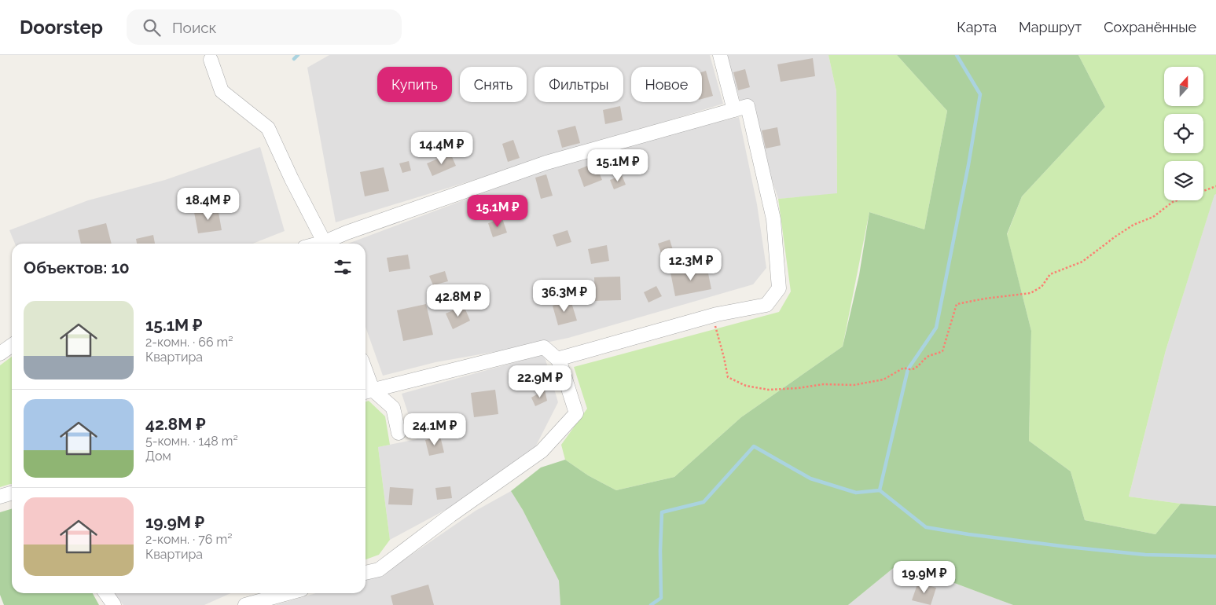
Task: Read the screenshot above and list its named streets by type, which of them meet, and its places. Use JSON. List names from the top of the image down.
{
  "north": "top",
  "page": {
    "header": "Doorstep",
    "search": "Поиск",
    "nav": ["Карта", "Маршрут", "Сохранённые"],
    "chip": [
      "Купить",
      "Снять",
      "Фильтры",
      "Новое"
    ],
    "price": [
      "14.4M ₽",
      "15.1M ₽",
      "18.4M ₽",
      "15.1M ₽",
      "12.3M ₽",
      "36.3M ₽",
      "42.8M ₽",
      "22.9M ₽",
      "24.1M ₽",
      "19.9M ₽"
    ],
    "heading": "Объектов: 10",
    "list": [
      {
        "name": "15.1M ₽",
        "note": "2-комн. · 66 m² · Квартира"
      },
      {
        "name": "42.8M ₽",
        "note": "5-комн. · 148 m² · Дом"
      },
      {
        "name": "19.9M ₽",
        "note": "2-комн. · 76 m² · Квартира"
      }
    ]
  }
}
